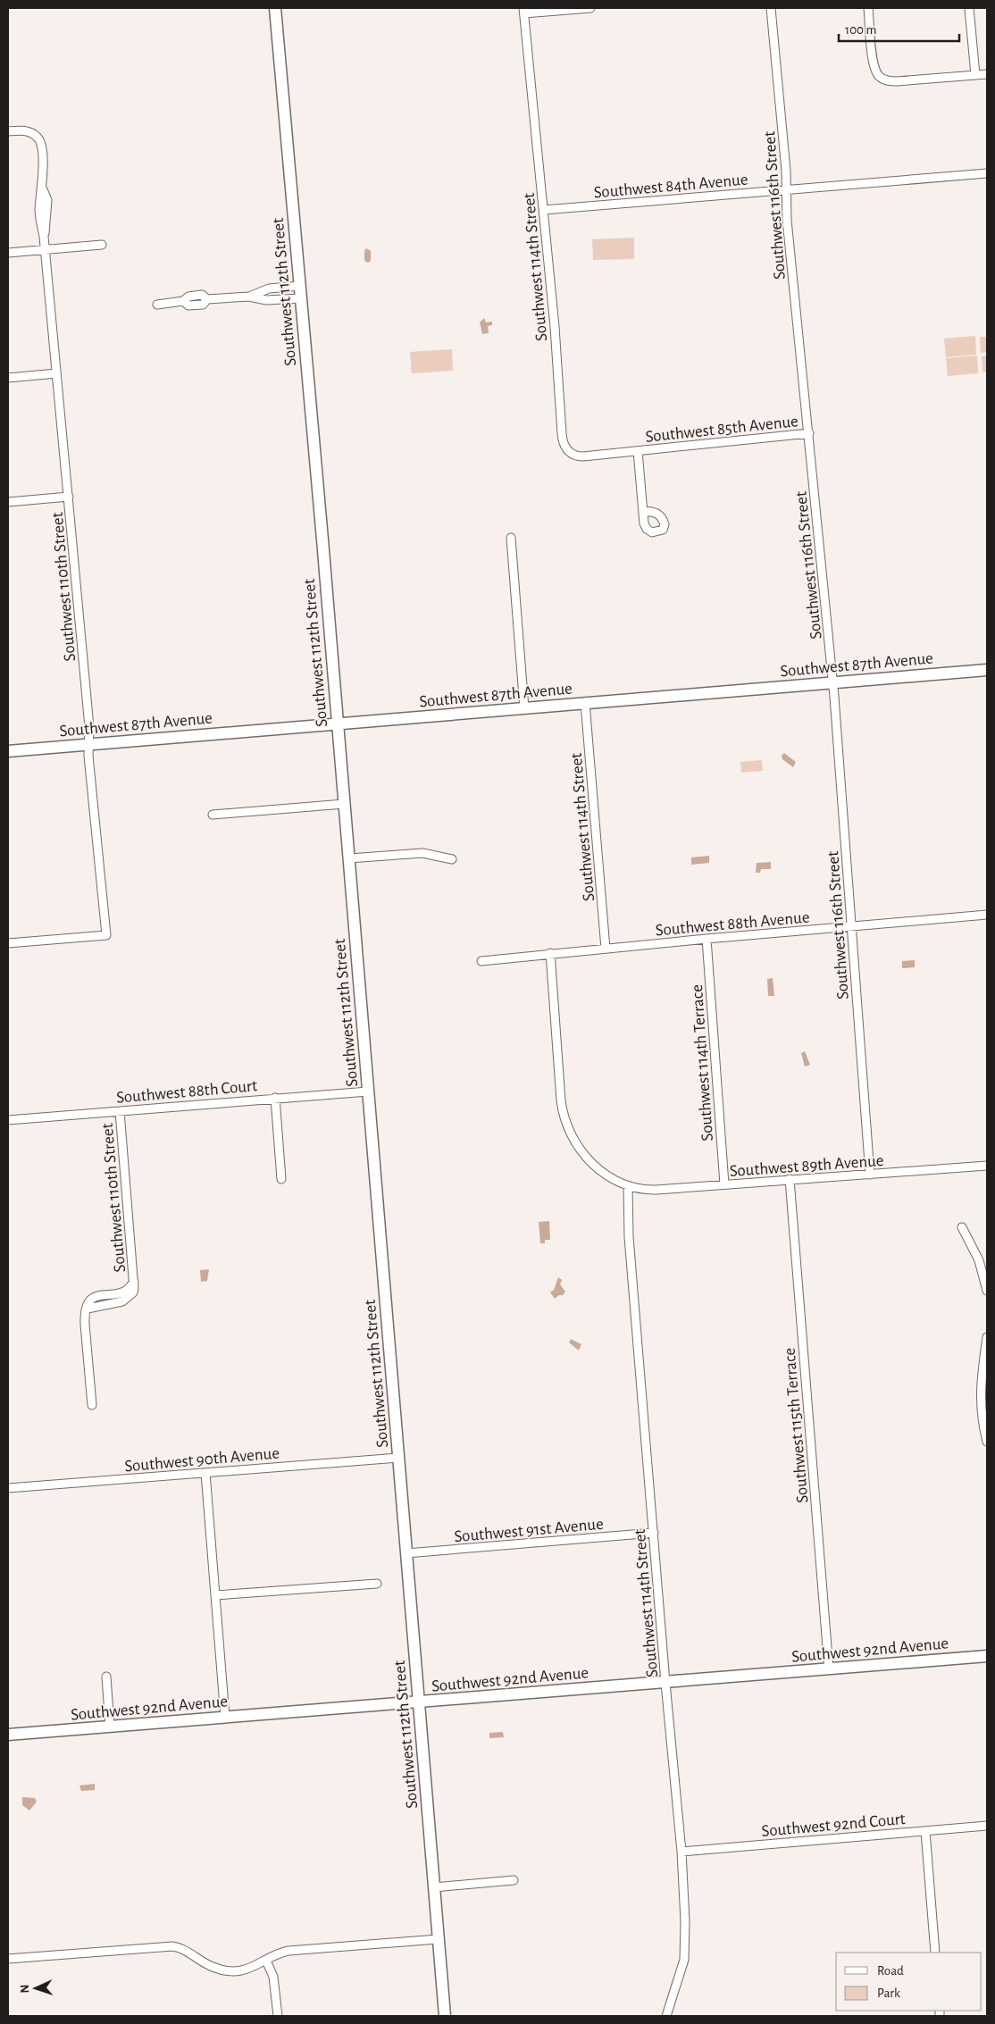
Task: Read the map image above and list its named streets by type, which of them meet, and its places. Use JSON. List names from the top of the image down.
{
  "streets": {
    "main road": ["Southwest 112th Street", "Southwest 87th Avenue", "Southwest 92nd Avenue"],
    "street": [
      "Southwest 84th Avenue",
      "Southwest 116th Street",
      "Southwest 114th Street",
      "Southwest 85th Avenue",
      "Southwest 110th Street",
      "Southwest 88th Avenue",
      "Southwest 114th Terrace",
      "Southwest 88th Court",
      "Southwest 89th Avenue",
      "Southwest 115th Terrace",
      "Southwest 90th Avenue",
      "Southwest 91st Avenue",
      "Southwest 92nd Court"
    ]
  },
  "crossings": [
    ["Southwest 84th Avenue", "Southwest 116th Street"],
    ["Southwest 84th Avenue", "Southwest 114th Street"],
    ["Southwest 116th Street", "Southwest 85th Avenue"],
    ["Southwest 116th Street", "Southwest 87th Avenue"],
    ["Southwest 116th Street", "Southwest 88th Avenue"],
    ["Southwest 116th Street", "Southwest 89th Avenue"],
    ["Southwest 114th Street", "Southwest 85th Avenue"],
    ["Southwest 114th Street", "Southwest 87th Avenue"],
    ["Southwest 114th Street", "Southwest 88th Avenue"],
    ["Southwest 114th Street", "Southwest 89th Avenue"],
    ["Southwest 114th Street", "Southwest 91st Avenue"],
    ["Southwest 114th Street", "Southwest 92nd Avenue"],
    ["Southwest 114th Street", "Southwest 92nd Court"],
    ["Southwest 112th Street", "Southwest 87th Avenue"],
    ["Southwest 112th Street", "Southwest 88th Court"],
    ["Southwest 112th Street", "Southwest 90th Avenue"],
    ["Southwest 112th Street", "Southwest 91st Avenue"],
    ["Southwest 112th Street", "Southwest 92nd Avenue"],
    ["Southwest 110th Street", "Southwest 87th Avenue"],
    ["Southwest 110th Street", "Southwest 88th Court"],
    ["Southwest 88th Avenue", "Southwest 114th Terrace"],
    ["Southwest 88th Avenue", "Southwest 89th Avenue"],
    ["Southwest 114th Terrace", "Southwest 89th Avenue"],
    ["Southwest 89th Avenue", "Southwest 115th Terrace"],
    ["Southwest 115th Terrace", "Southwest 92nd Avenue"]
  ],
  "legend": ["Road", "Park"],
  "scale_bar": "100 m",
  "north": "left"
}
